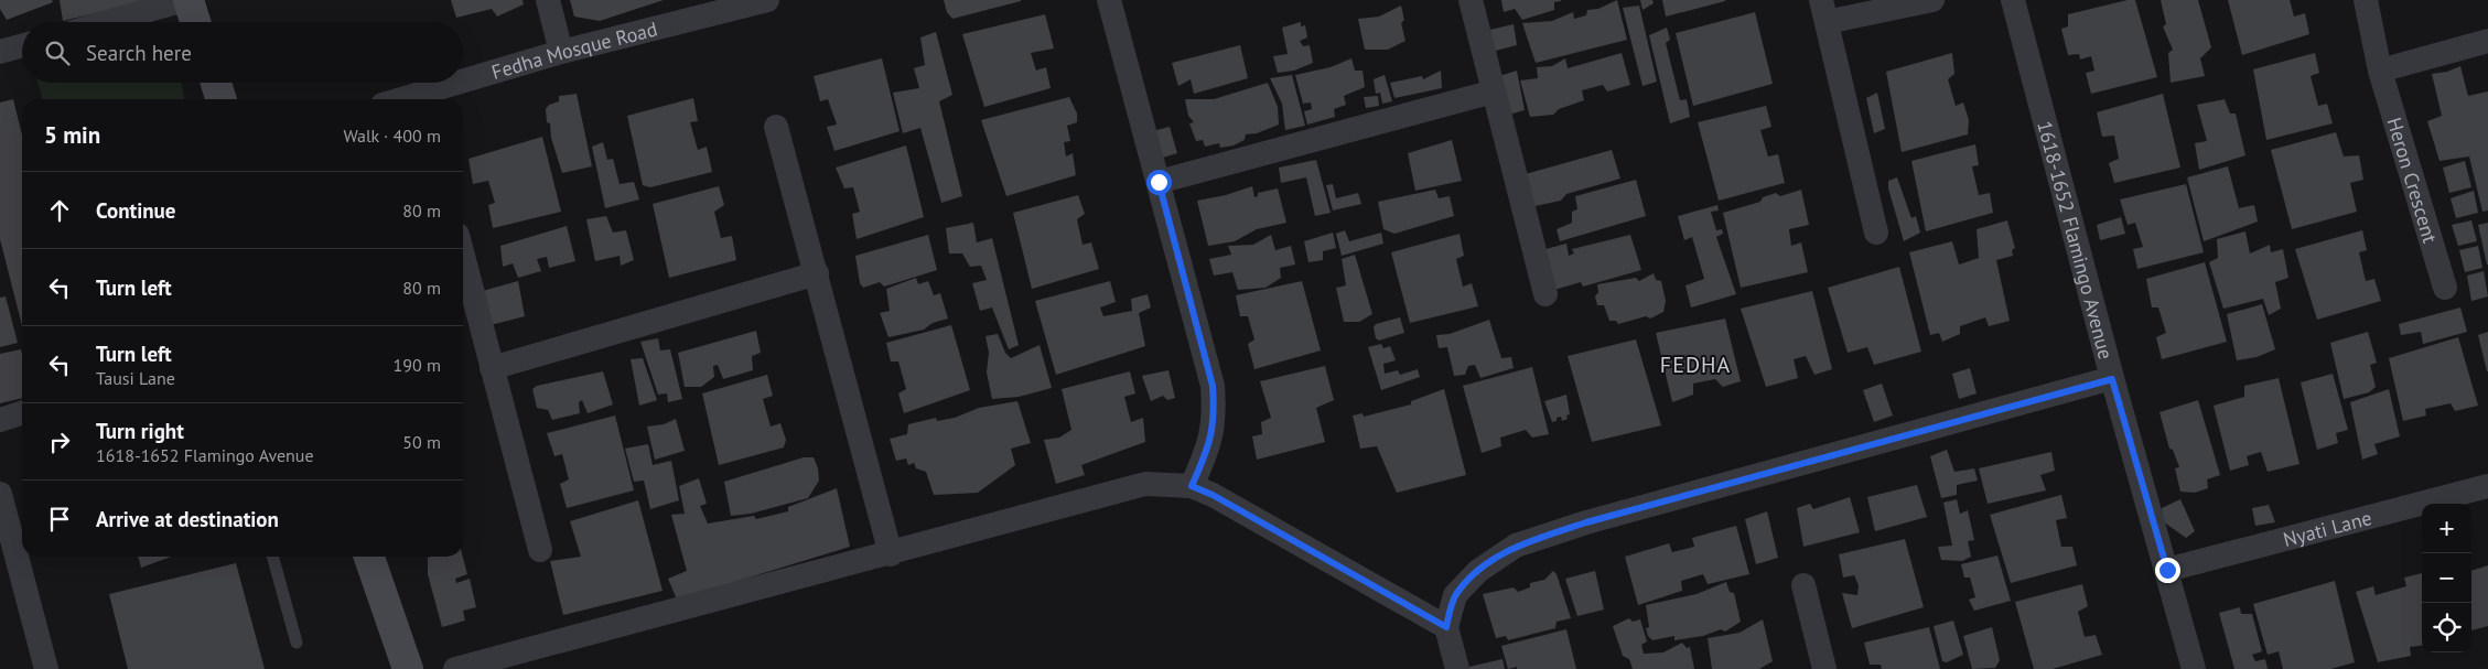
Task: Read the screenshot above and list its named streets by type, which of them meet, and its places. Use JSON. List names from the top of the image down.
{
  "streets": {
    "street": [
      "Fedha Mosque Road",
      "Heron Crescent",
      "1618-1652 Flamingo Avenue",
      "Nyati Lane"
    ]
  },
  "crossings": [
    ["1618-1652 Flamingo Avenue", "Nyati Lane"]
  ],
  "districts": ["FEDHA"],
  "page": {
    "search": "Search here",
    "heading": ["5 min", "Walk · 400 m"],
    "list": [
      ["Continue", "80 m"],
      ["Turn left", "80 m"],
      ["Turn left", "Tausi Lane", "190 m"],
      ["Turn right", "1618-1652 Flamingo Avenue", "50 m"],
      "Arrive at destination"
    ],
    "map_buttons": ["+", "−"]
  }
}
